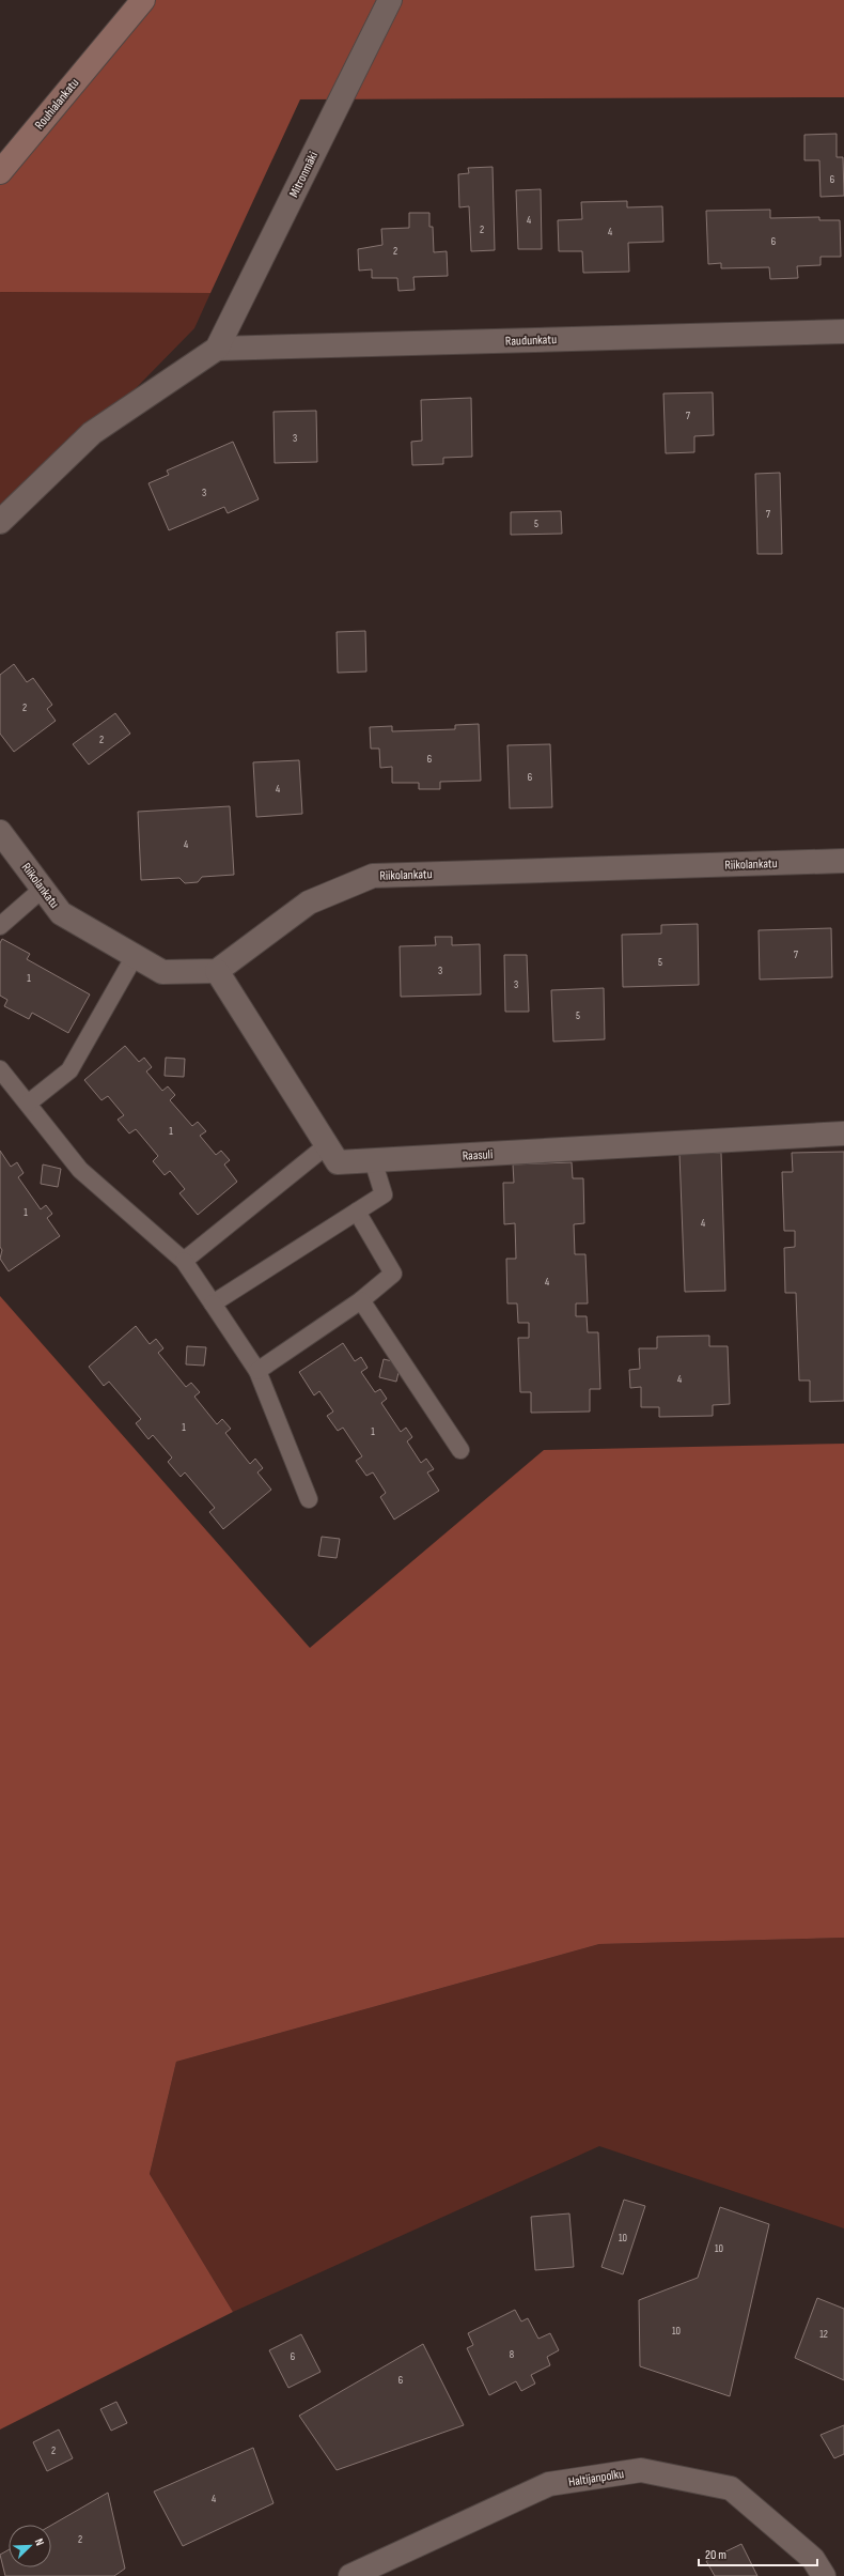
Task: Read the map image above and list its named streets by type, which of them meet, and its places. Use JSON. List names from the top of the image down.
{
  "streets": {
    "street": [
      "Rouhialankatu",
      "Mitronmäki",
      "Raudunkatu",
      "Riikolankatu",
      "Raasuli",
      "Haltijanpolku"
    ]
  },
  "crossings": [
    ["Mitronmäki", "Raudunkatu"],
    ["Riikolankatu", "Raasuli"]
  ],
  "house_numbers": [
    "6",
    "4",
    "2",
    "4",
    "6",
    "2",
    "7",
    "3",
    "3",
    "7",
    "5",
    "2",
    "2",
    "6",
    "6",
    "4",
    "4",
    "7",
    "5",
    "3",
    "1",
    "3",
    "5",
    "1",
    "1",
    "4",
    "4",
    "4",
    "1",
    "1",
    "10",
    "10",
    "10",
    "12",
    "8",
    "6",
    "6",
    "2",
    "4",
    "2"
  ],
  "scale_bar": "20 m",
  "north": "top right"
}
